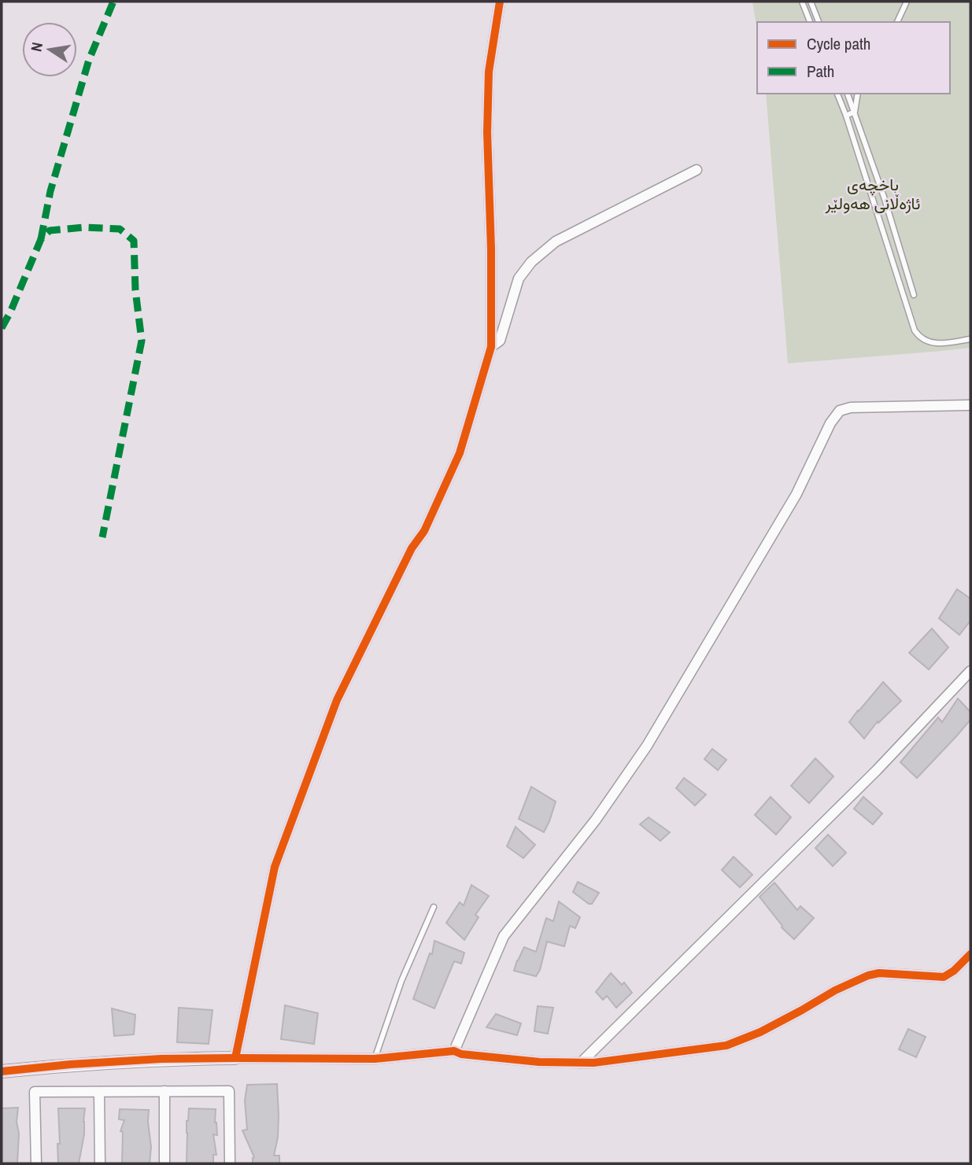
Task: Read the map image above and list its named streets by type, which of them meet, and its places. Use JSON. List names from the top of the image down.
{
  "parks": ["باخچەی ئاژەڵانی هەولێر"],
  "legend": ["Cycle path", "Path"],
  "north": "left"
}
